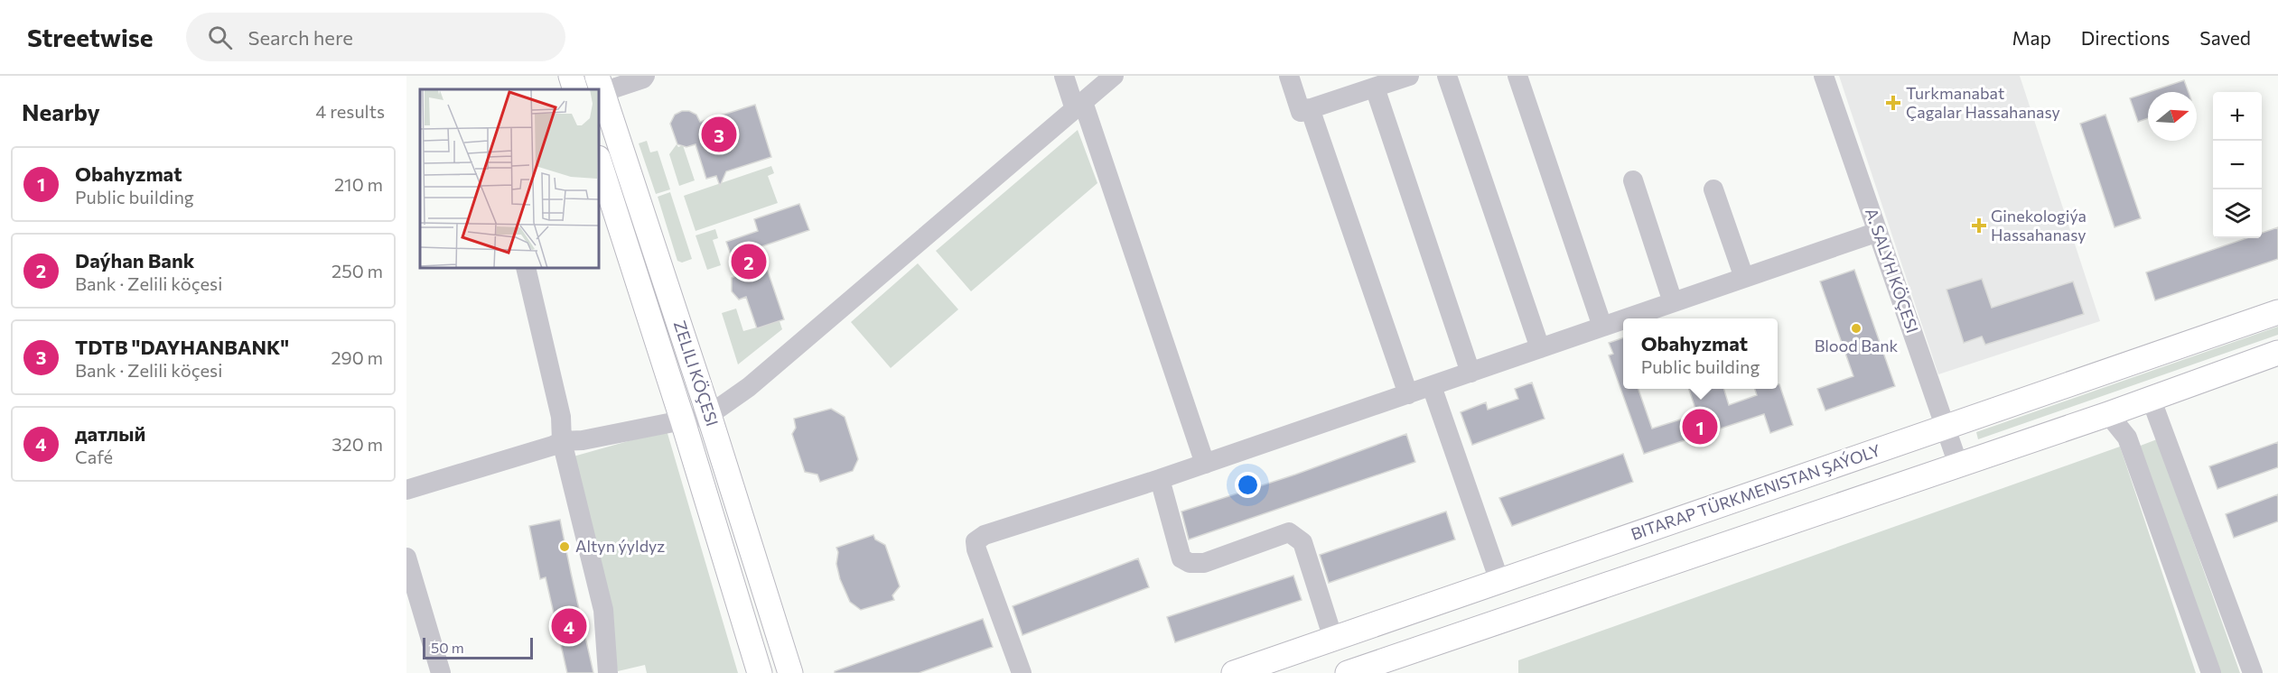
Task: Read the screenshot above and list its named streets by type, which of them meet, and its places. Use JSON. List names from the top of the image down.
{
  "streets": {
    "main road": ["ZELILI KÖÇESI", "BITARAP TÜRKMENISTAN ŞAÝOLY"],
    "street": ["A. SALYH KÖÇESI"]
  },
  "crossings": [
    ["A. SALYH KÖÇESI", "BITARAP TÜRKMENISTAN ŞAÝOLY"]
  ],
  "places": {
    "health": ["Turkmanabat Çagalar Hassahanasy", "Ginekologiýa Hassahanasy"],
    "other": ["Blood Bank", "Altyn ýyldyz"]
  },
  "scale_bar": "50 m",
  "north": "right",
  "page": {
    "header": "Streetwise",
    "search": "Search here",
    "nav": ["Map", "Directions", "Saved"],
    "heading": ["Nearby", "4 results"],
    "map_buttons": ["+", "−"],
    "pins": [
      "3",
      "2",
      "1",
      "4"
    ],
    "list": [
      {
        "mark": "1",
        "name": "Obahyzmat",
        "note": "Public building",
        "value": "210 m"
      },
      {
        "mark": "2",
        "name": "Daýhan Bank",
        "note": "Bank · Zelili köçesi",
        "value": "250 m"
      },
      {
        "mark": "3",
        "name": "TDTB \"DAYHANBANK\"",
        "note": "Bank · Zelili köçesi",
        "value": "290 m"
      },
      {
        "mark": "4",
        "name": "датлый",
        "note": "Café",
        "value": "320 m"
      }
    ],
    "popup": ["Obahyzmat", "Public building"],
    "scale": "50 m"
  }
}
